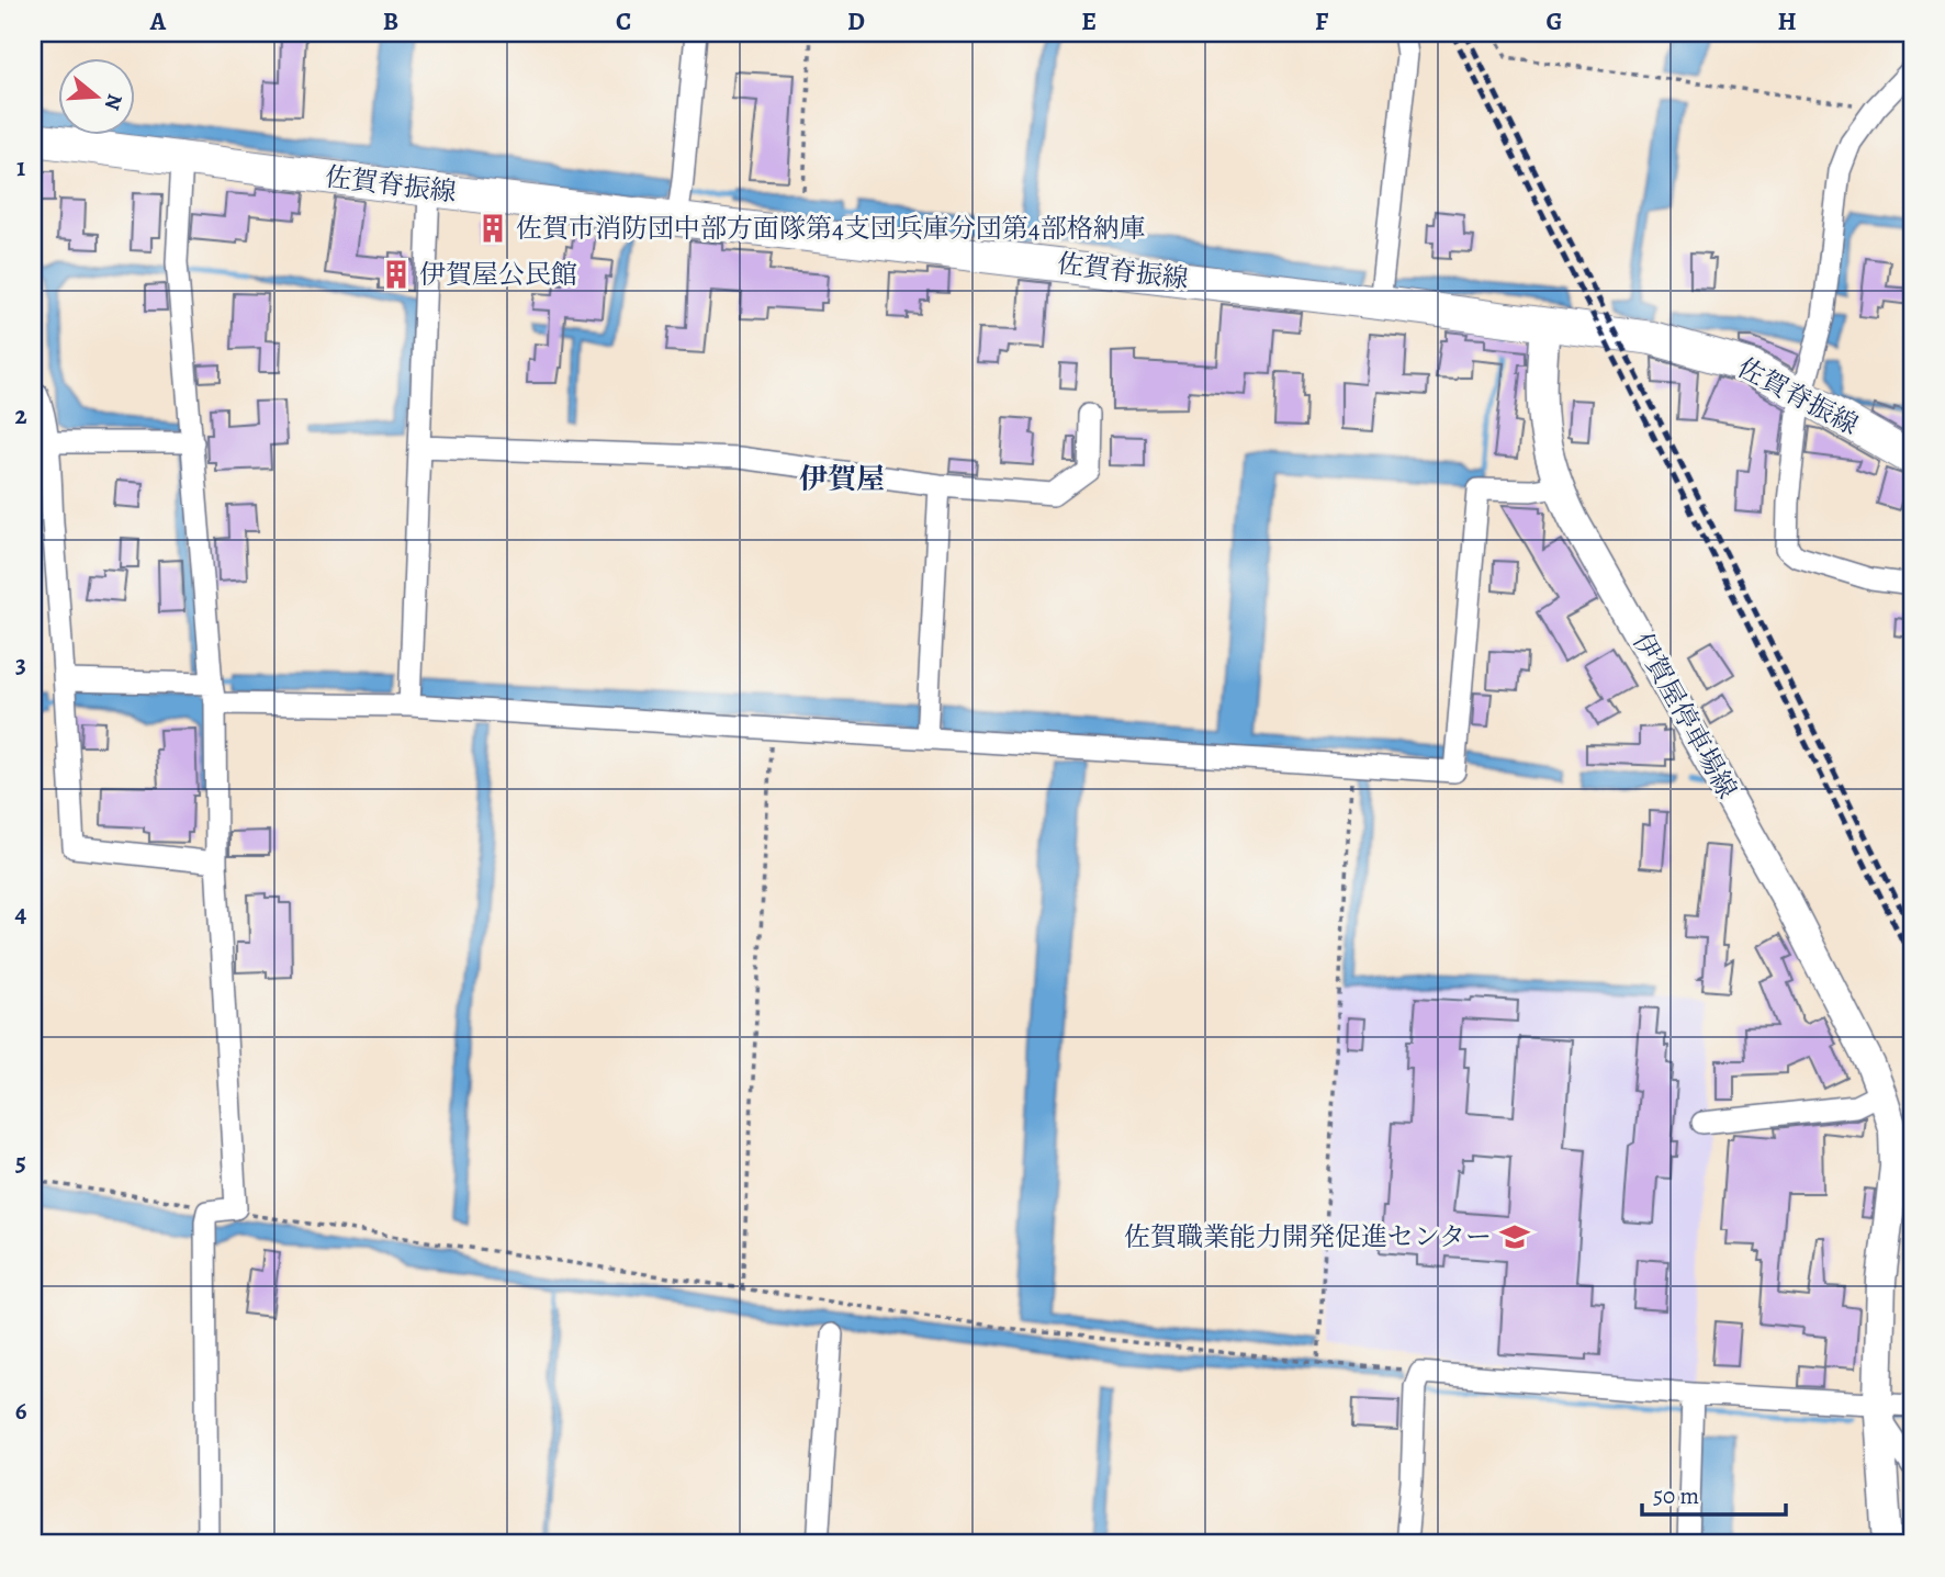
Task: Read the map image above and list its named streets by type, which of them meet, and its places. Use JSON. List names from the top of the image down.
{
  "streets": {
    "main road": ["佐賀脊振線", "伊賀屋停車場線"]
  },
  "crossings": [
    ["佐賀脊振線", "伊賀屋停車場線"]
  ],
  "districts": ["伊賀屋"],
  "places": {
    "building": ["佐賀市消防団中部方面隊第4支団兵庫分団第4部格納庫", "伊賀屋公民館"],
    "school or university": ["佐賀職業能力開発促進センター"]
  },
  "scale_bar": "50 m",
  "north": "right",
  "grid": {
    "columns": [
      "A",
      "B",
      "C",
      "D",
      "E",
      "F",
      "G",
      "H"
    ],
    "rows": [
      "1",
      "2",
      "3",
      "4",
      "5",
      "6"
    ]
  }
}
